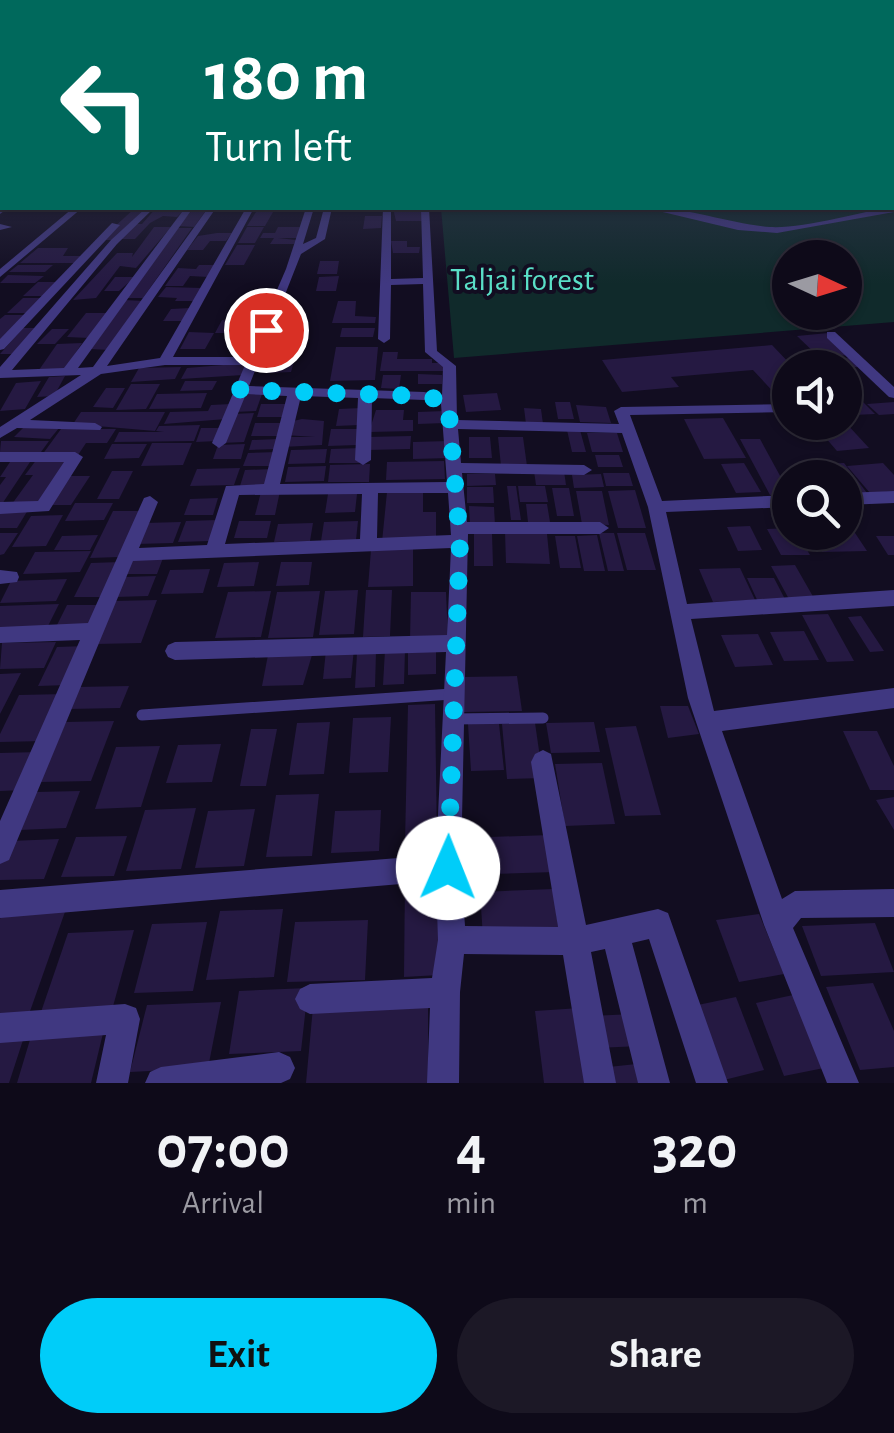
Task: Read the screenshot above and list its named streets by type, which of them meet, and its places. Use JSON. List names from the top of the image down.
{
  "parks": ["Taljai forest"],
  "north": "right",
  "page": {
    "turn": ["180 m", "Turn left"],
    "eta": [
      "07:00",
      "Arrival",
      "4",
      "min",
      "320",
      "m"
    ],
    "buttons": ["Exit", "Share"]
  }
}
